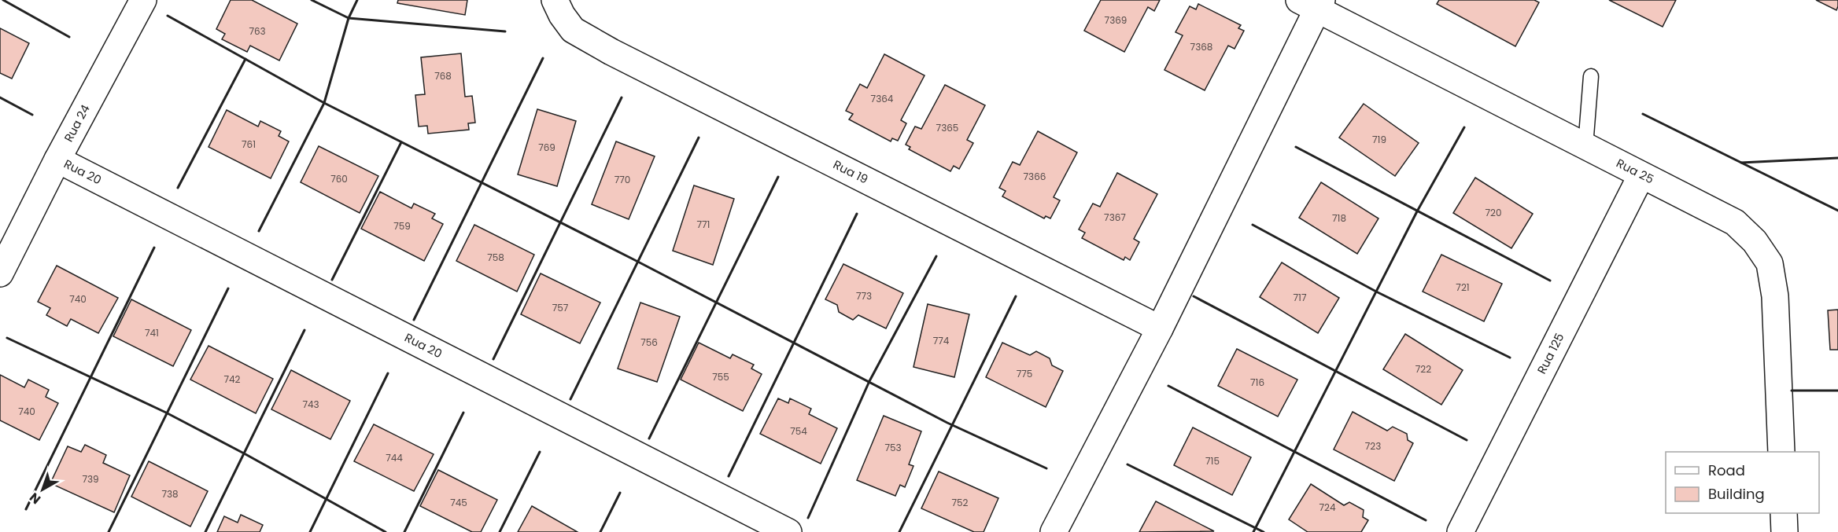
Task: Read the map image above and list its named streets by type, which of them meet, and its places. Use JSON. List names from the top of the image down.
{
  "streets": {
    "street": [
      "Rua 24",
      "Rua 25",
      "Rua 20",
      "Rua 19",
      "Rua 125"
    ]
  },
  "crossings": [
    ["Rua 24", "Rua 20"],
    ["Rua 25", "Rua 125"]
  ],
  "house_numbers": [
    "7369",
    "763",
    "7368",
    "768",
    "7364",
    "7365",
    "719",
    "761",
    "769",
    "7366",
    "760",
    "770",
    "720",
    "7367",
    "718",
    "771",
    "759",
    "758",
    "721",
    "773",
    "717",
    "740",
    "757",
    "741",
    "774",
    "756",
    "722",
    "775",
    "755",
    "742",
    "716",
    "743",
    "740",
    "754",
    "723",
    "753",
    "744",
    "715",
    "739",
    "738",
    "745",
    "752",
    "724"
  ],
  "legend": ["Road", "Building"],
  "north": "bottom left"
}
